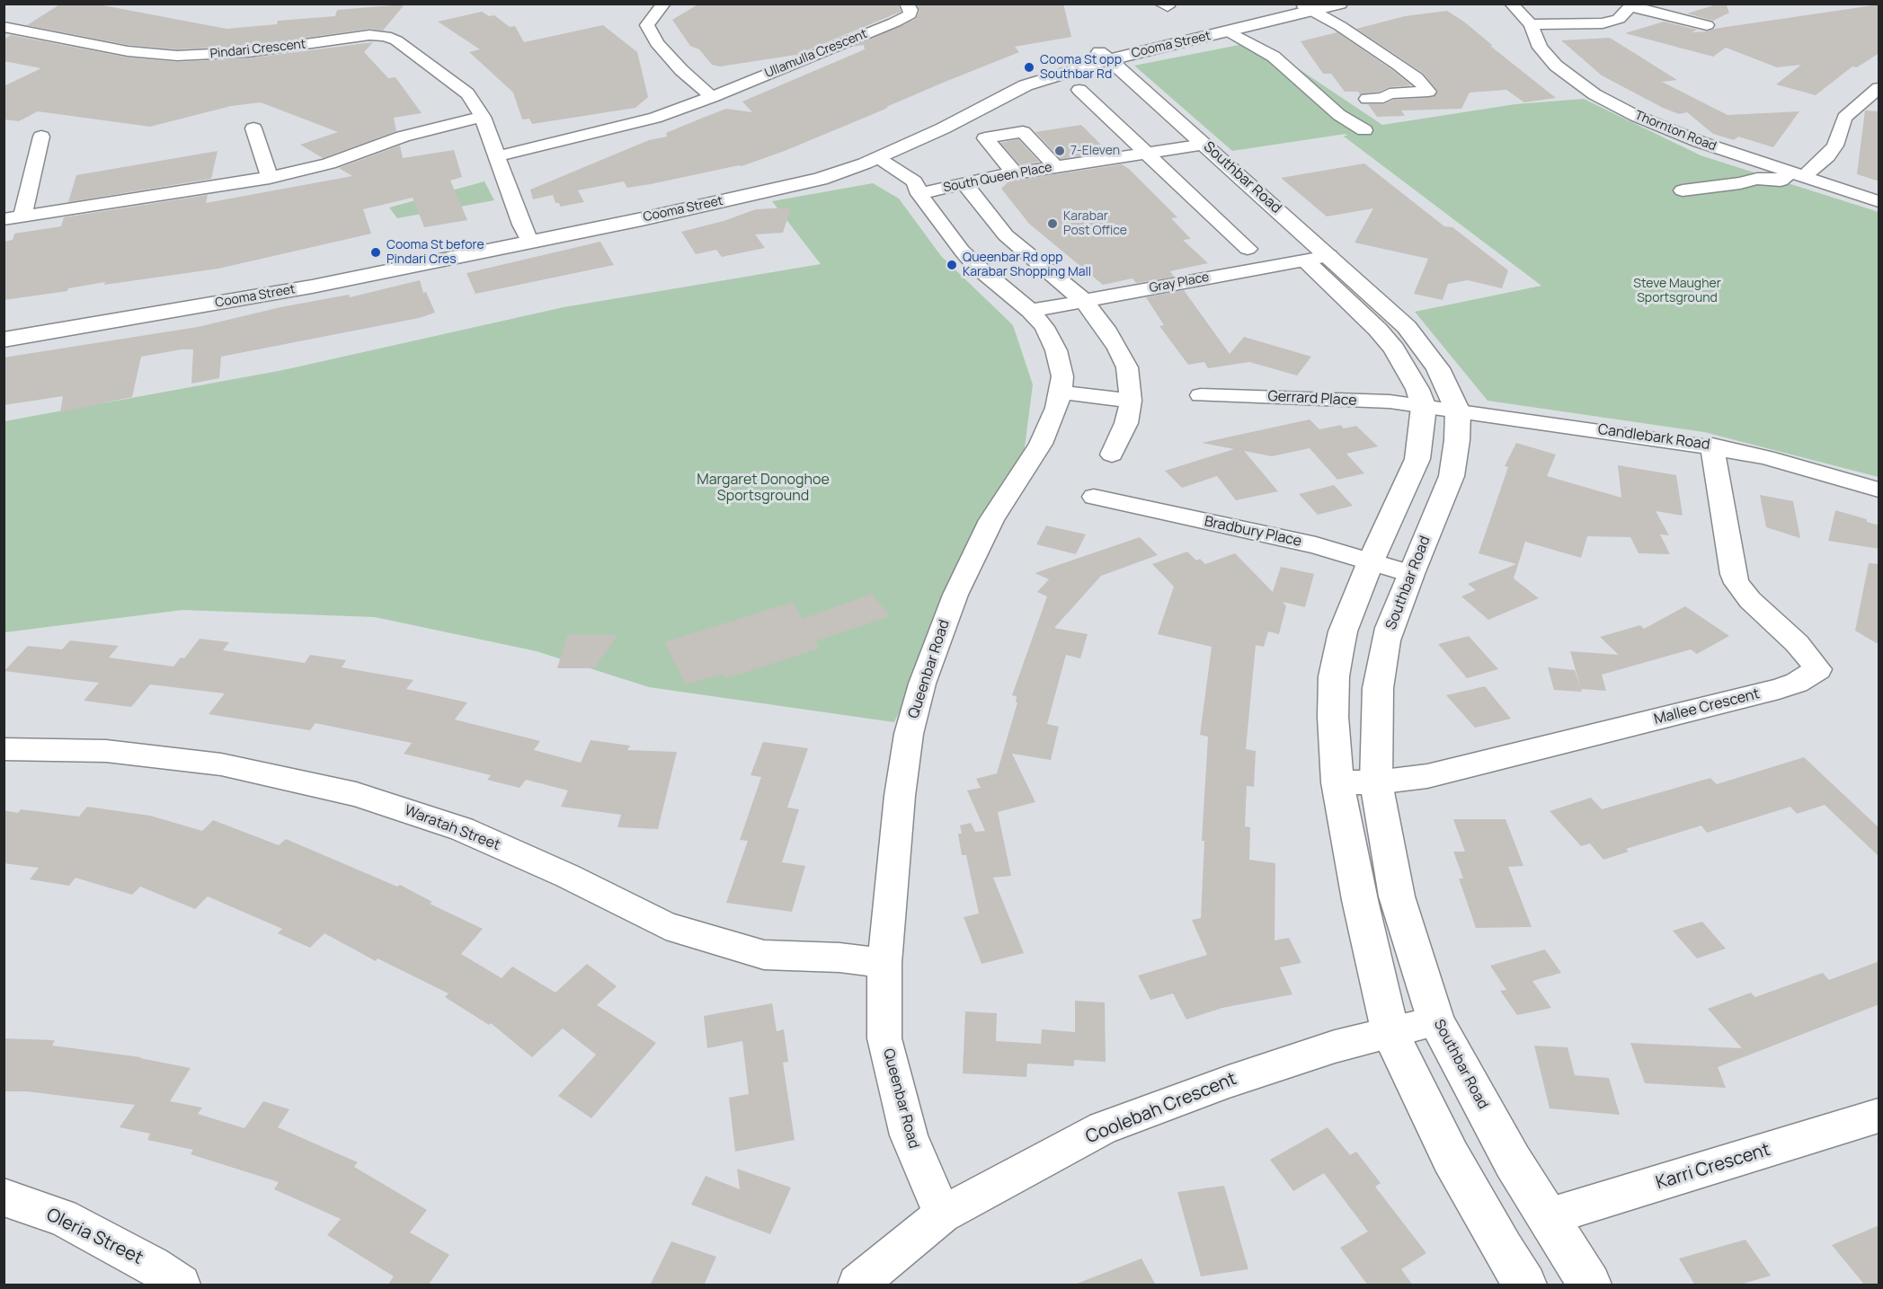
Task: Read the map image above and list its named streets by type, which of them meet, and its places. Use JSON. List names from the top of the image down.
{
  "streets": {
    "main road": ["Cooma Street", "Southbar Road"],
    "street": [
      "Pindari Crescent",
      "Ullamulla Crescent",
      "Thornton Road",
      "South Queen Place",
      "Gray Place",
      "Gerrard Place",
      "Candlebark Road",
      "Bradbury Place",
      "Queenbar Road",
      "Mallee Crescent",
      "Waratah Street",
      "Coolebah Crescent",
      "Karri Crescent",
      "Oleria Street"
    ]
  },
  "crossings": [
    ["Cooma Street", "Pindari Crescent"],
    ["Cooma Street", "Southbar Road"],
    ["Cooma Street", "Queenbar Road"],
    ["Pindari Crescent", "Ullamulla Crescent"],
    ["South Queen Place", "Southbar Road"],
    ["South Queen Place", "Queenbar Road"],
    ["Southbar Road", "Gray Place"],
    ["Southbar Road", "Candlebark Road"],
    ["Southbar Road", "Bradbury Place"],
    ["Southbar Road", "Mallee Crescent"],
    ["Southbar Road", "Coolebah Crescent"],
    ["Southbar Road", "Karri Crescent"],
    ["Gray Place", "Queenbar Road"],
    ["Gerrard Place", "Candlebark Road"],
    ["Candlebark Road", "Mallee Crescent"],
    ["Queenbar Road", "Waratah Street"],
    ["Queenbar Road", "Coolebah Crescent"]
  ],
  "parks": ["Steve Maugher Sportsground", "Margaret Donoghoe Sportsground"],
  "places": [
    "Cooma St opp Southbar Rd",
    "7-Eleven",
    "Karabar Post Office",
    "Cooma St before Pindari Cres",
    "Queenbar Rd opp Karabar Shopping Mall"
  ]
}
